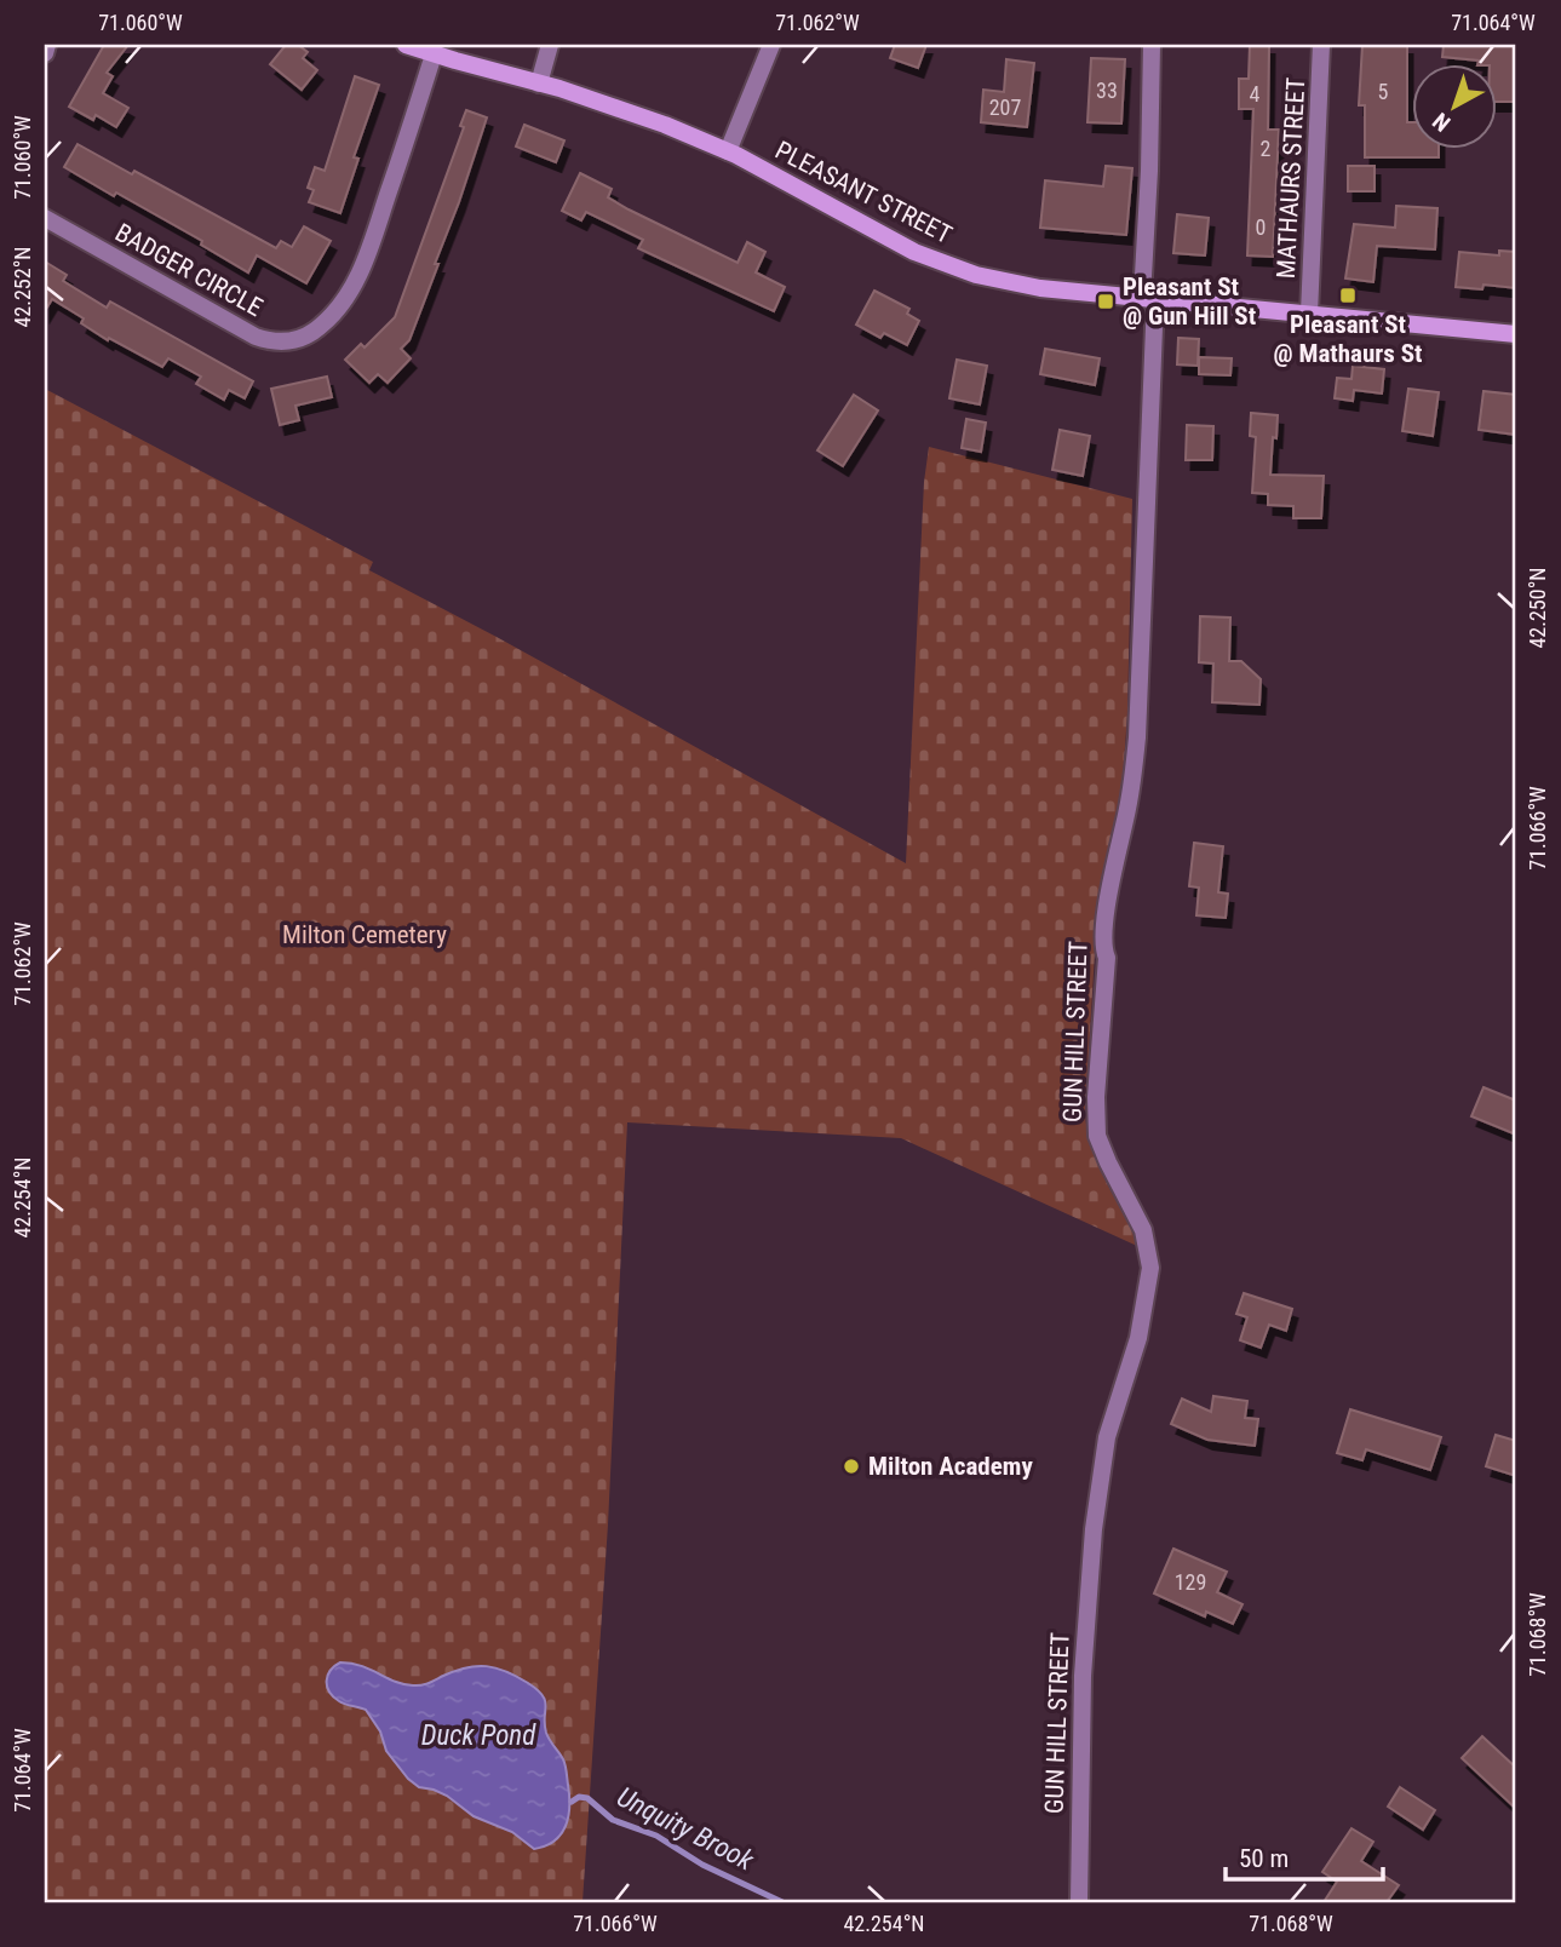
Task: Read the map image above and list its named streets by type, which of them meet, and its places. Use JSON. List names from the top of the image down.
{
  "streets": {
    "street": [
      "MATHAURS STREET",
      "PLEASANT STREET",
      "BADGER CIRCLE",
      "GUN HILL STREET"
    ]
  },
  "crossings": [
    ["MATHAURS STREET", "PLEASANT STREET"],
    ["PLEASANT STREET", "BADGER CIRCLE"],
    ["PLEASANT STREET", "GUN HILL STREET"]
  ],
  "water": ["Duck Pond", "Unquity Brook"],
  "parks": ["Milton Cemetery"],
  "places": {
    "transit": ["Pleasant St @ Mathaurs St", "Pleasant St @ Gun Hill St"],
    "other": ["Milton Academy"]
  },
  "house_numbers": [
    "33",
    "5",
    "4",
    "207",
    "2",
    "0",
    "129"
  ],
  "scale_bar": "50 m",
  "north": "bottom left",
  "coordinates": [
    "71.060°W",
    "71.062°W",
    "71.064°W",
    "42.252°N",
    "42.250°N",
    "71.066°W",
    "42.254°N",
    "71.068°W"
  ]
}
